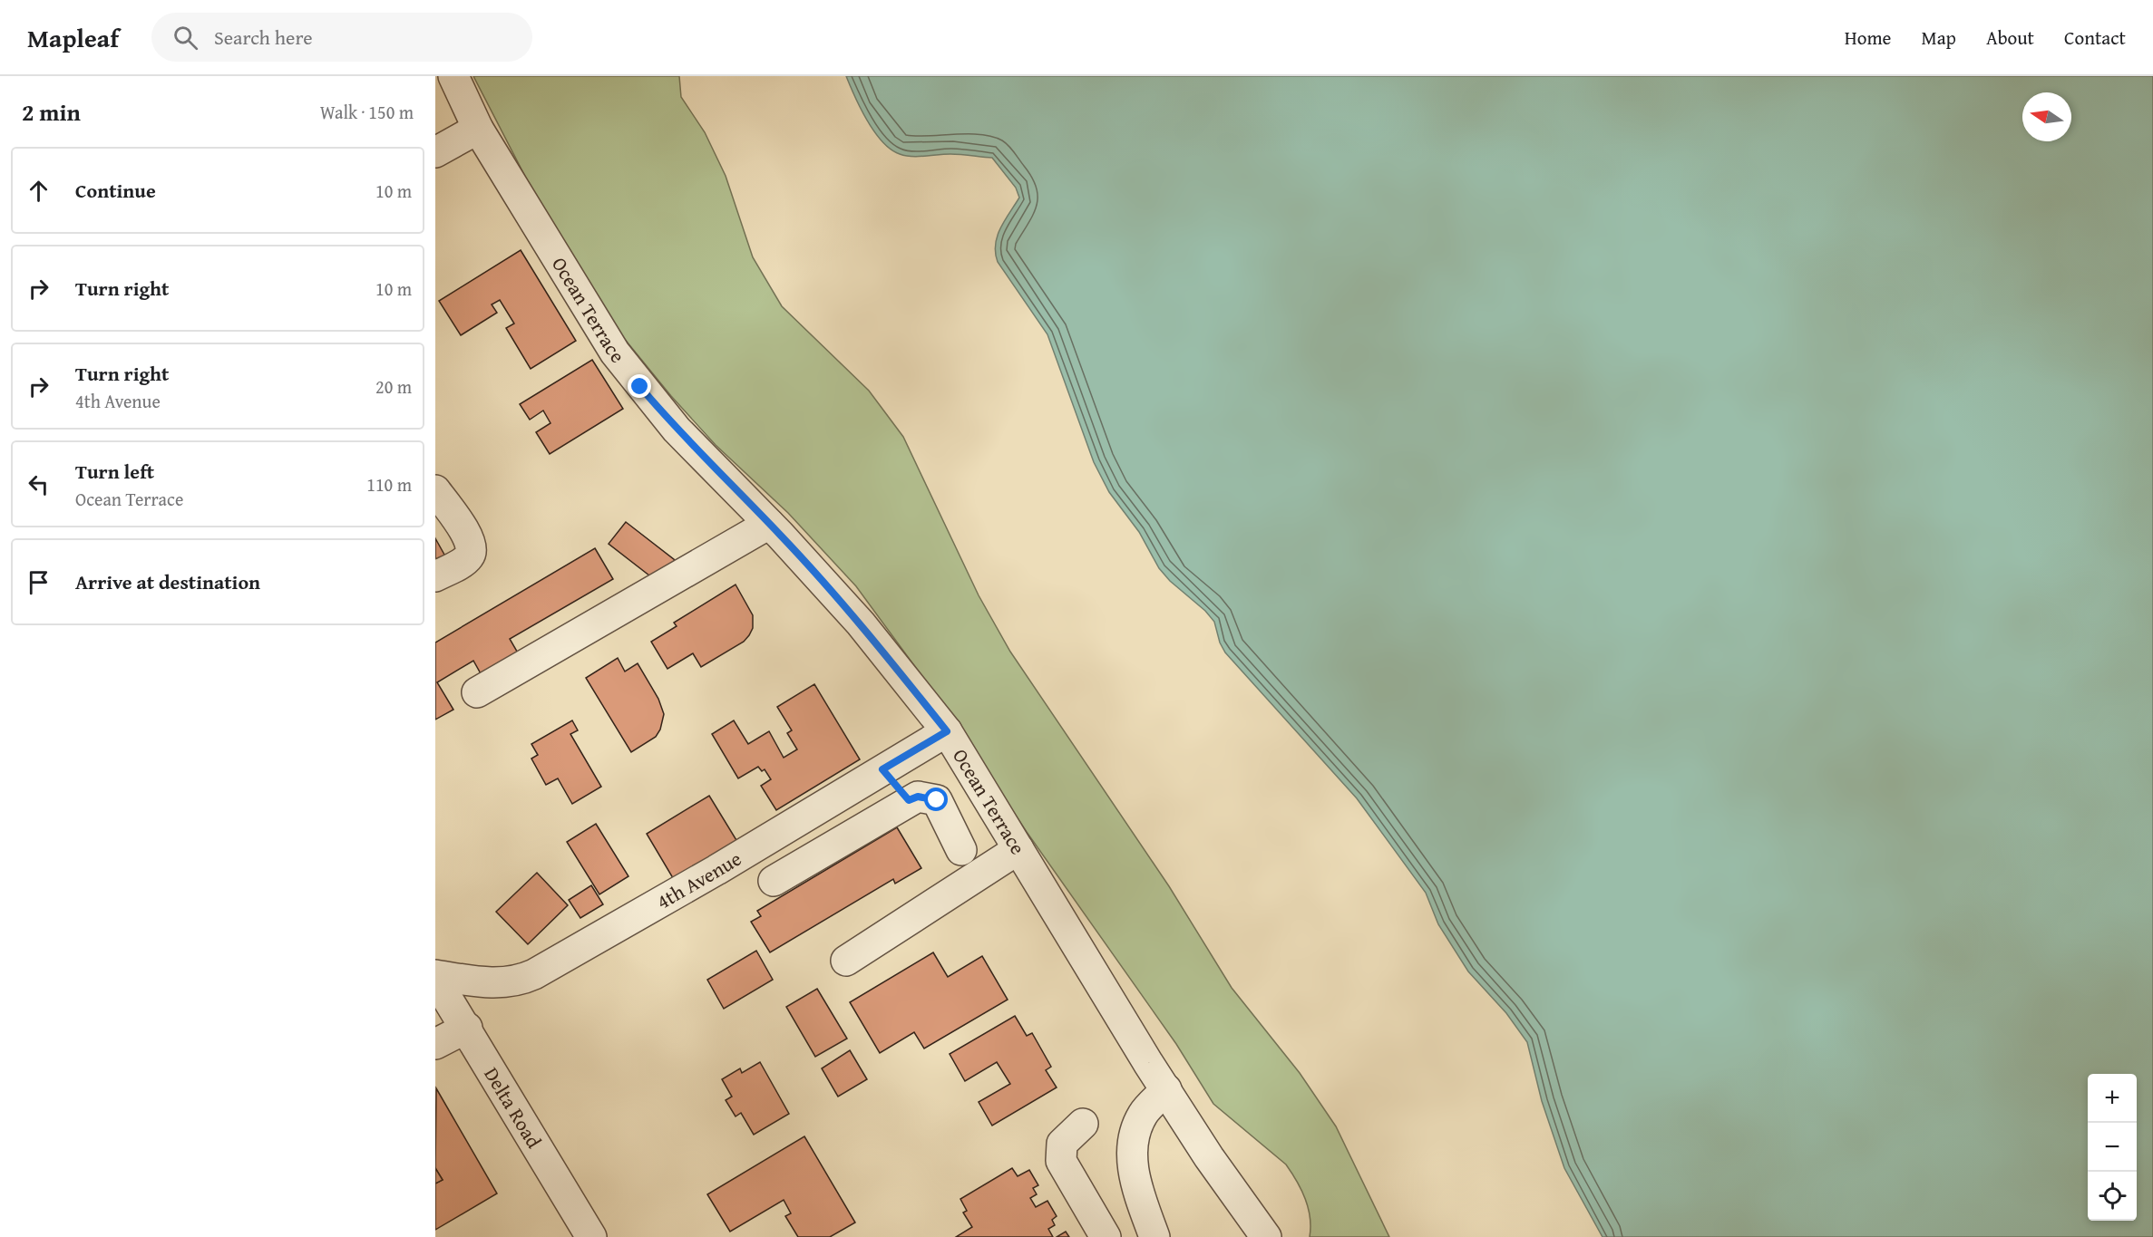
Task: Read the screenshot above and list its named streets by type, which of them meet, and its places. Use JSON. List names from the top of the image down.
{
  "streets": {
    "street": ["Ocean Terrace", "4th Avenue", "Delta Road"]
  },
  "crossings": [
    ["Ocean Terrace", "4th Avenue"],
    ["4th Avenue", "Delta Road"]
  ],
  "north": "left",
  "page": {
    "header": "Mapleaf",
    "search": "Search here",
    "nav": [
      "Home",
      "Map",
      "About",
      "Contact"
    ],
    "heading": ["2 min", "Walk · 150 m"],
    "list": [
      ["Continue", "10 m"],
      ["Turn right", "10 m"],
      ["Turn right", "4th Avenue", "20 m"],
      ["Turn left", "Ocean Terrace", "110 m"],
      "Arrive at destination"
    ],
    "map_buttons": ["+", "−"]
  }
}
